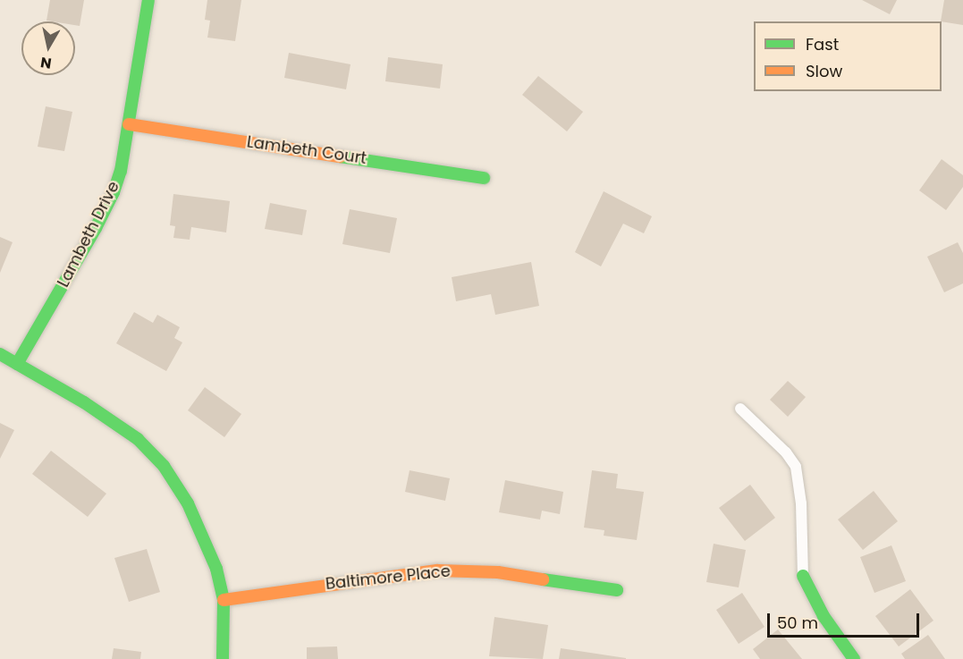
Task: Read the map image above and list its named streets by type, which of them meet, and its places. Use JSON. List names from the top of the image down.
{
  "streets": {
    "street": ["Lambeth Court", "Lambeth Drive", "Baltimore Place"]
  },
  "crossings": [
    ["Lambeth Court", "Lambeth Drive"]
  ],
  "legend": ["Fast", "Slow"],
  "scale_bar": "50 m",
  "north": "bottom"
}
